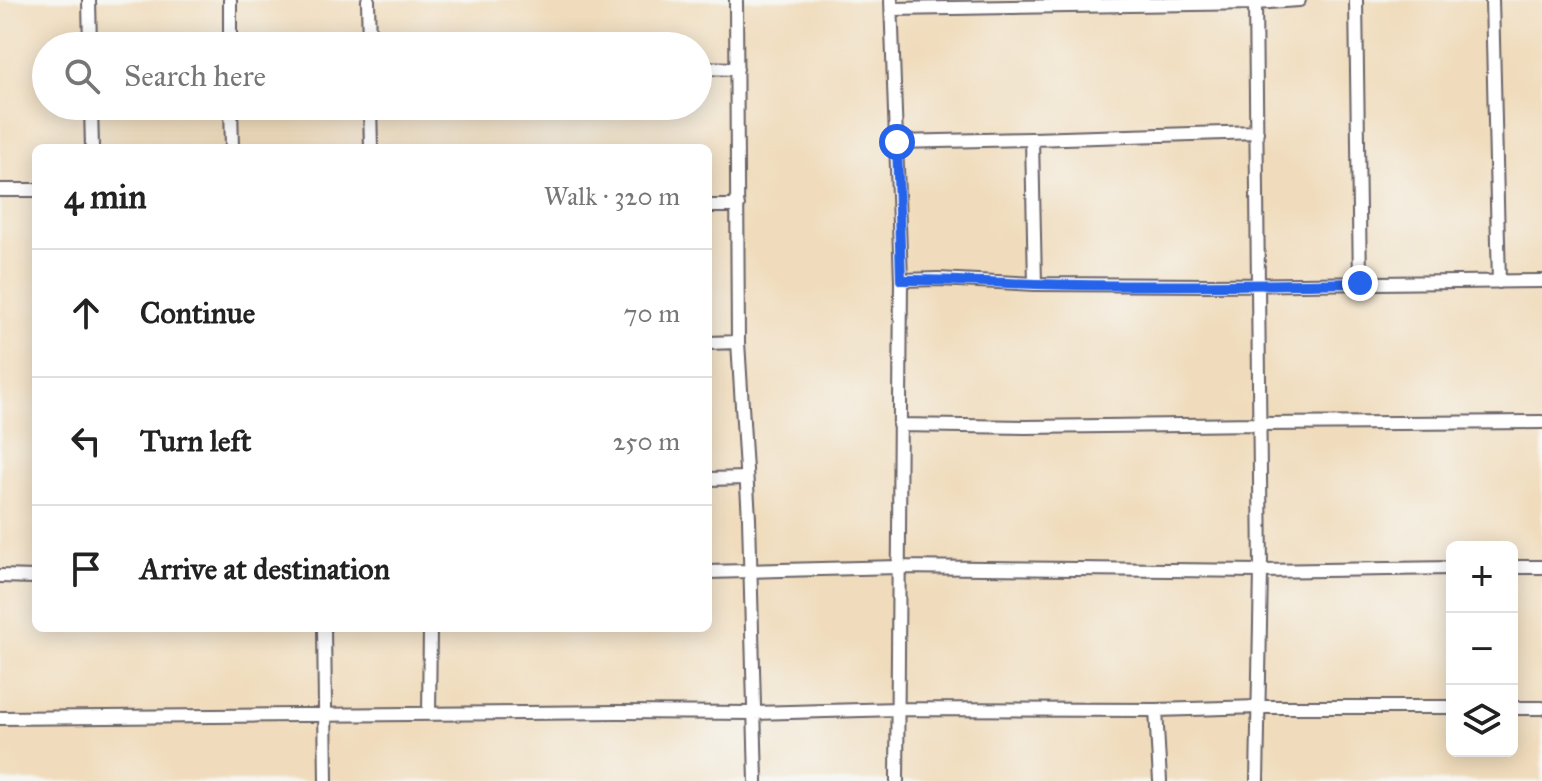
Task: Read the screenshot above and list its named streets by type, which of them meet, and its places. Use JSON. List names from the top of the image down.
{
  "page": {
    "search": "Search here",
    "heading": ["4 min", "Walk · 320 m"],
    "list": [
      ["Continue", "70 m"],
      ["Turn left", "250 m"],
      "Arrive at destination"
    ],
    "map_buttons": ["+", "−"]
  }
}
